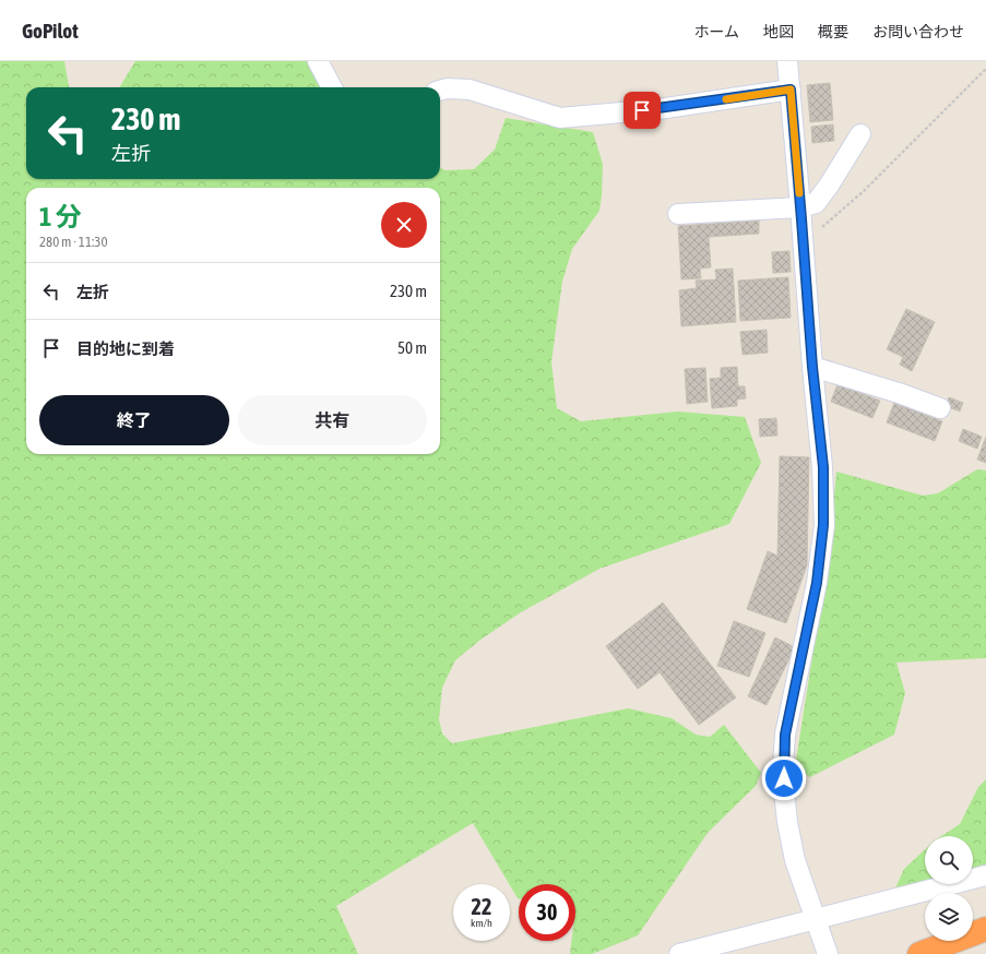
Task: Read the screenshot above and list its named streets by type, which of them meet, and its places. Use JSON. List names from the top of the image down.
{
  "page": {
    "header": "GoPilot",
    "nav": [
      "ホーム",
      "地図",
      "概要",
      "お問い合わせ"
    ],
    "turn": ["230 m", "左折"],
    "heading": ["1 分", "280 m · 11:30"],
    "list": [
      {
        "name": "左折",
        "value": "230 m"
      },
      {
        "name": "目的地に到着",
        "value": "50 m"
      }
    ],
    "buttons": ["終了", "共有"],
    "speed": "22 km/h",
    "limit": "30"
  }
}
